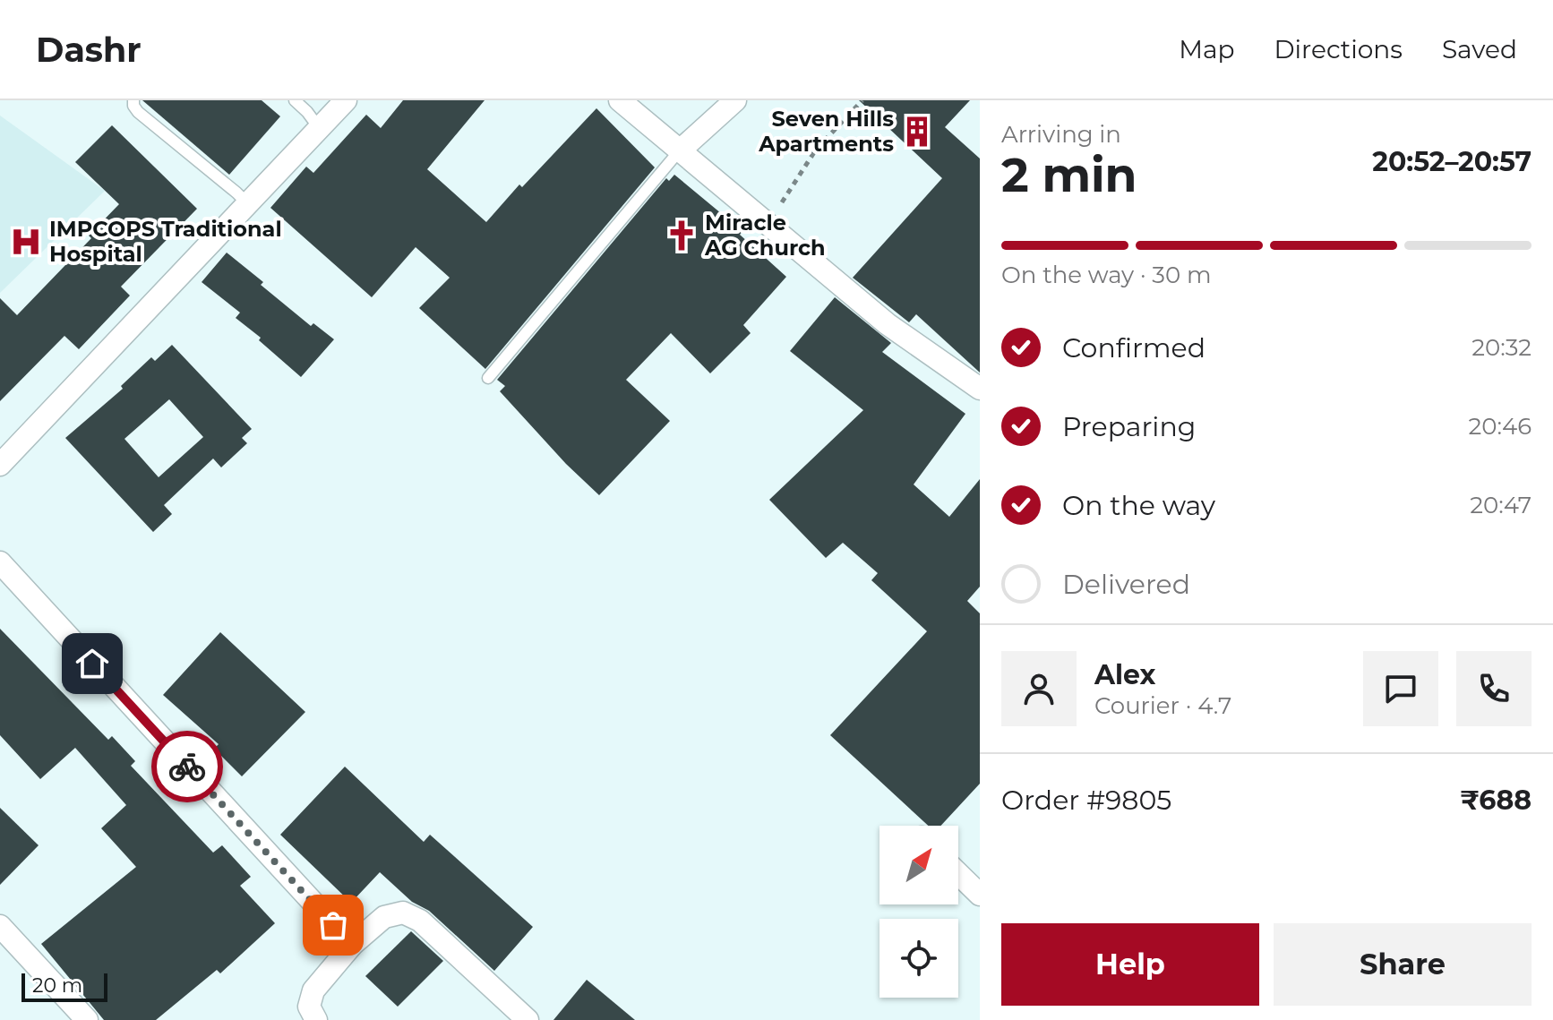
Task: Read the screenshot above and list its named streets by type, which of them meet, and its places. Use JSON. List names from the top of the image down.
{
  "places": {
    "building": ["Seven Hills Apartments"],
    "church": ["Miracle AG Church"],
    "hospital": ["IMPCOPS Traditional Hospital"]
  },
  "scale_bar": "20 m",
  "north": "top right",
  "page": {
    "header": "Dashr",
    "nav": ["Map", "Directions", "Saved"],
    "heading": ["2 min", "Arriving in", "20:52–20:57"],
    "panel": [
      "Alex",
      "Courier · 4.7",
      "Order #9805",
      "₹688"
    ],
    "bar": "On the way · 30 m",
    "list": [
      ["Confirmed", "20:32"],
      ["Preparing", "20:46"],
      ["On the way", "20:47"],
      "Delivered"
    ],
    "buttons": ["Help", "Share"],
    "scale": "20 m"
  }
}
